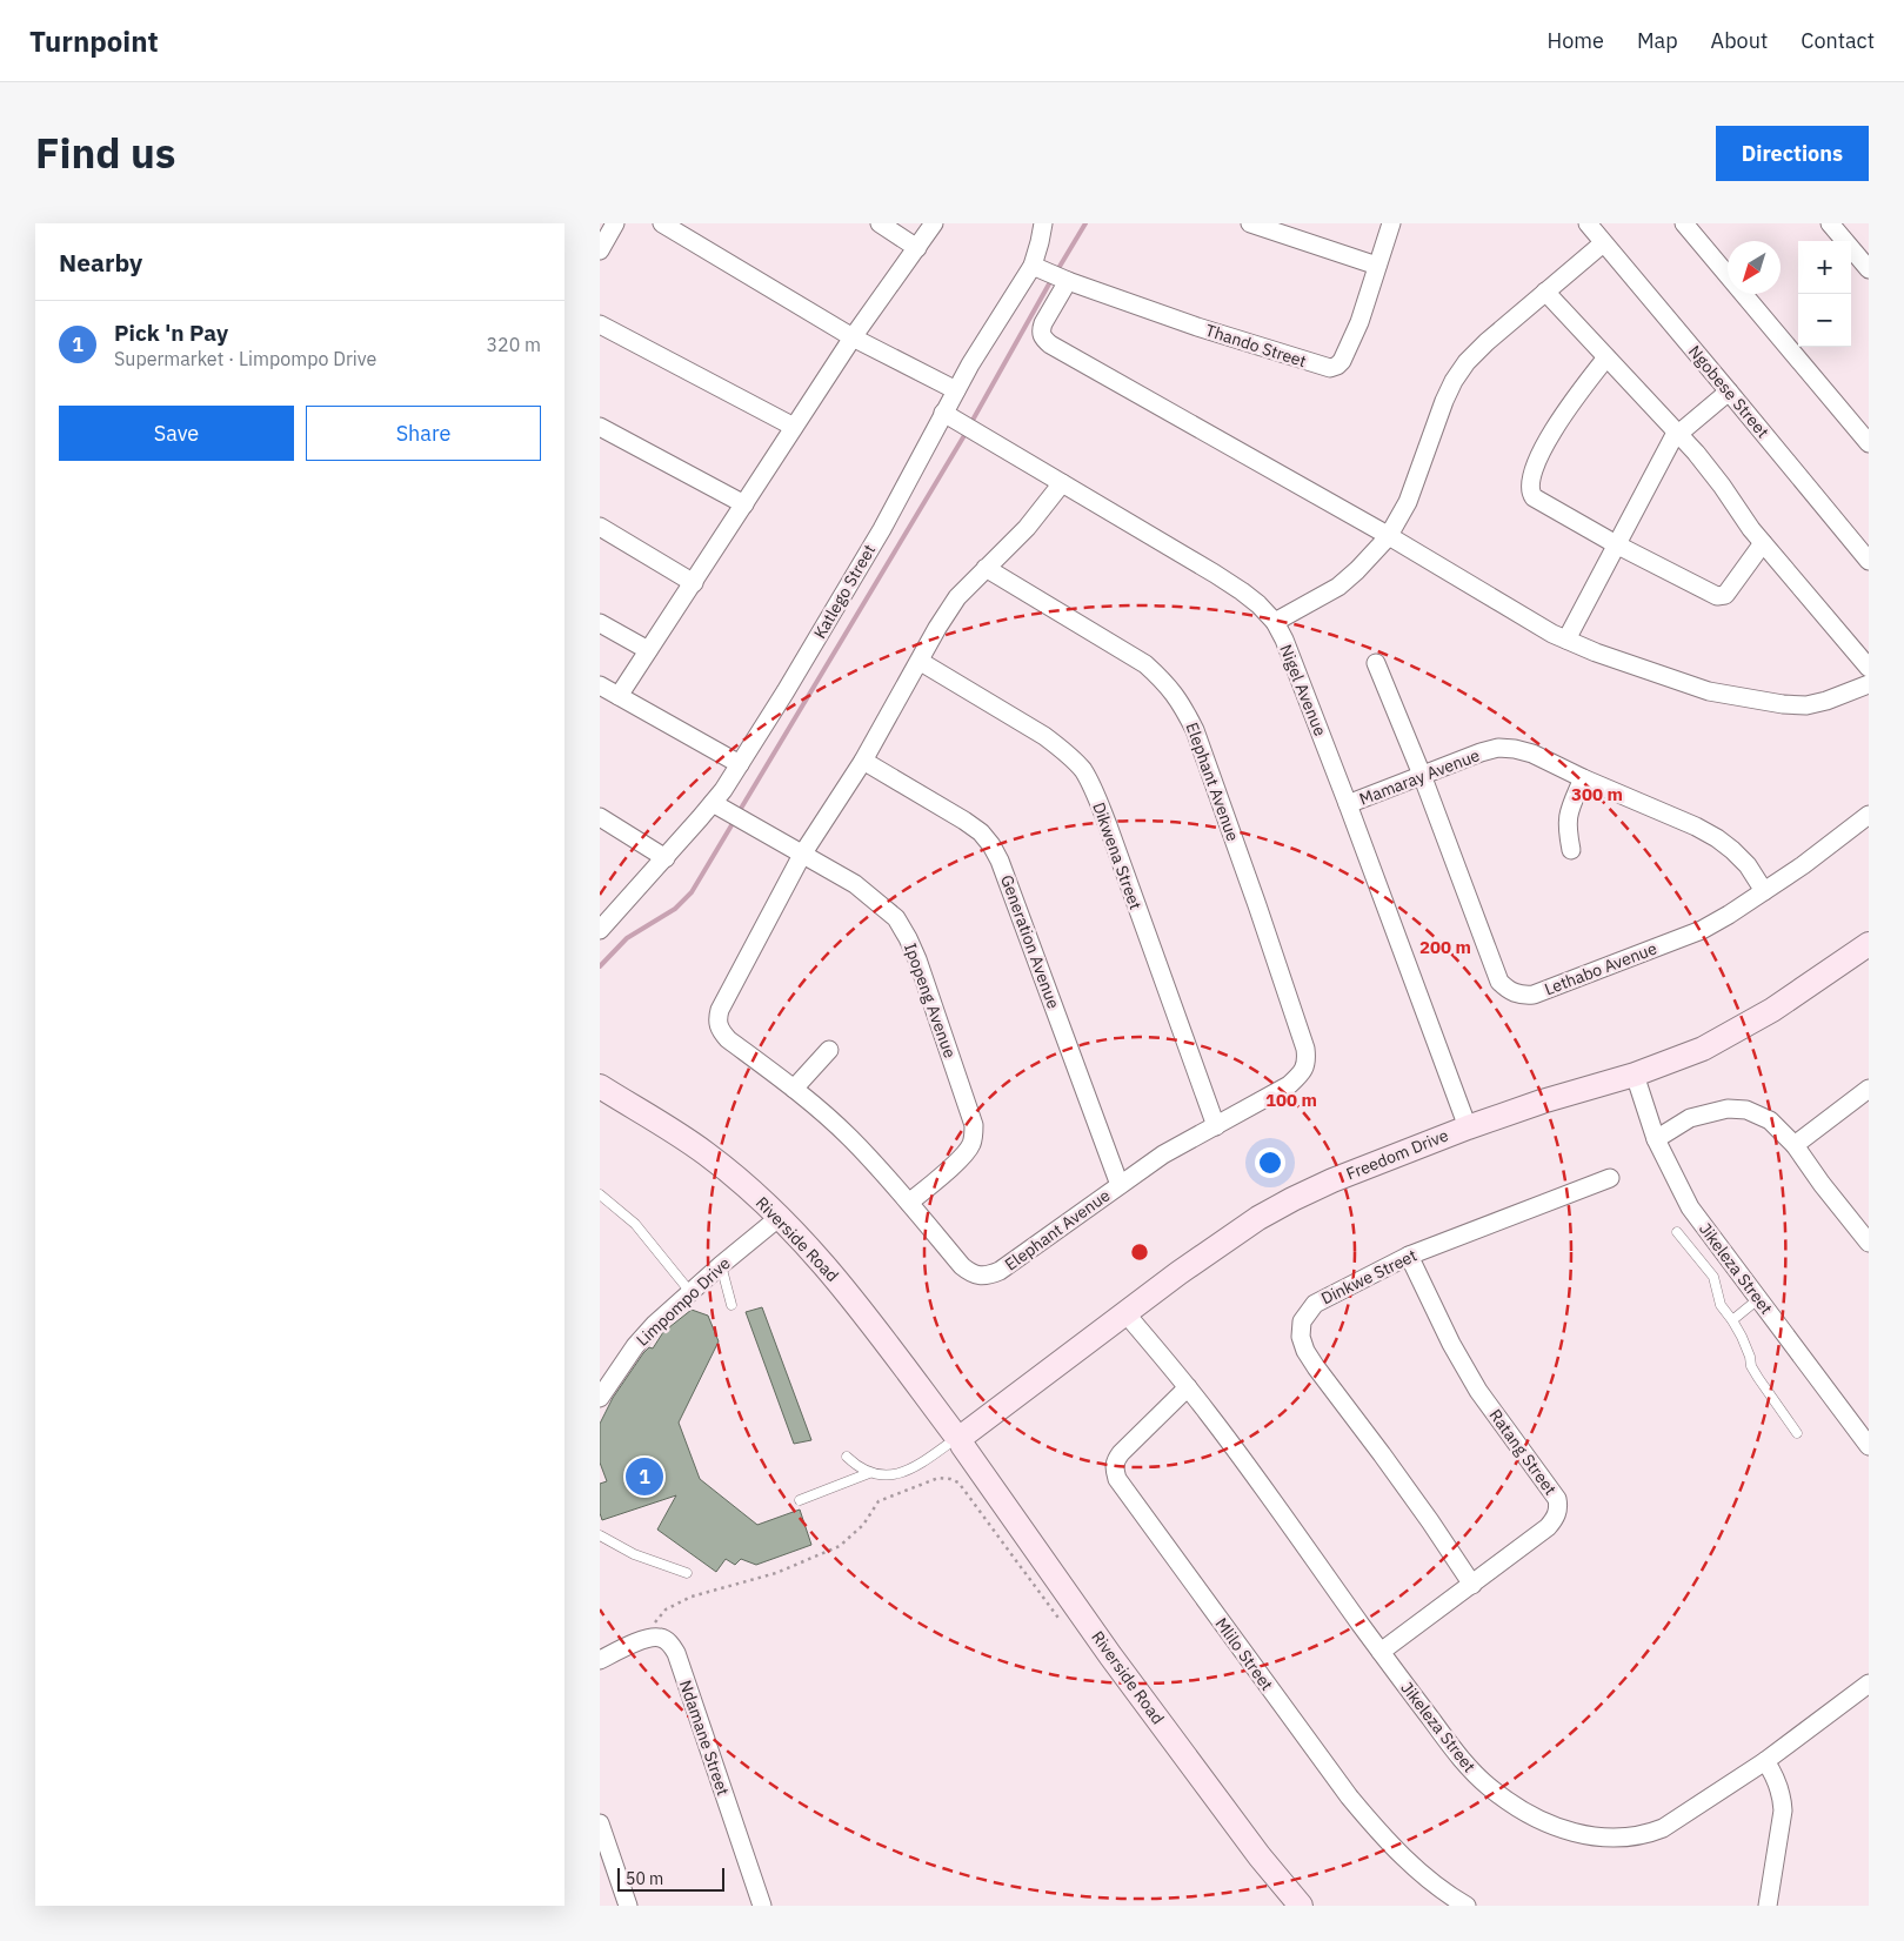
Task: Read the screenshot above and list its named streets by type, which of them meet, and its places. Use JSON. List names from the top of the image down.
{
  "streets": {
    "street": [
      "Thando Street",
      "Ngobese Street",
      "Katlego Street",
      "Nigel Avenue",
      "Mamaray Avenue",
      "Elephant Avenue",
      "Dikwena Street",
      "Generation Avenue",
      "Lethabo Avenue",
      "Ipopeng Avenue",
      "Freedom Drive",
      "Riverside Road",
      "Jikeleza Street",
      "Dinkwe Street",
      "Limpompo Drive",
      "Ratang Street",
      "Mlilo Street",
      "Ndamane Street"
    ]
  },
  "crossings": [
    ["Thando Street", "Katlego Street"],
    ["Katlego Street", "Nigel Avenue"],
    ["Katlego Street", "Ipopeng Avenue"],
    ["Nigel Avenue", "Mamaray Avenue"],
    ["Nigel Avenue", "Freedom Drive"],
    ["Mamaray Avenue", "Lethabo Avenue"],
    ["Elephant Avenue", "Dikwena Street"],
    ["Elephant Avenue", "Generation Avenue"],
    ["Elephant Avenue", "Ipopeng Avenue"],
    ["Freedom Drive", "Riverside Road"],
    ["Freedom Drive", "Jikeleza Street"],
    ["Riverside Road", "Limpompo Drive"],
    ["Jikeleza Street", "Ratang Street"],
    ["Jikeleza Street", "Mlilo Street"],
    ["Dinkwe Street", "Ratang Street"]
  ],
  "scale_bar": "50 m",
  "north": "bottom left",
  "page": {
    "header": "Turnpoint",
    "nav": [
      "Home",
      "Map",
      "About",
      "Contact"
    ],
    "title": "Find us",
    "buttons": [
      "Directions",
      ["Save", "Share"]
    ],
    "heading": "Nearby",
    "map_buttons": ["+", "−"],
    "list": [
      {
        "mark": "1",
        "name": "Pick 'n Pay",
        "note": "Supermarket · Limpompo Drive",
        "value": "320 m"
      }
    ],
    "pins": "1",
    "scale": "50 m"
  },
  "rings": ["300 m", "200 m", "100 m"]
}
